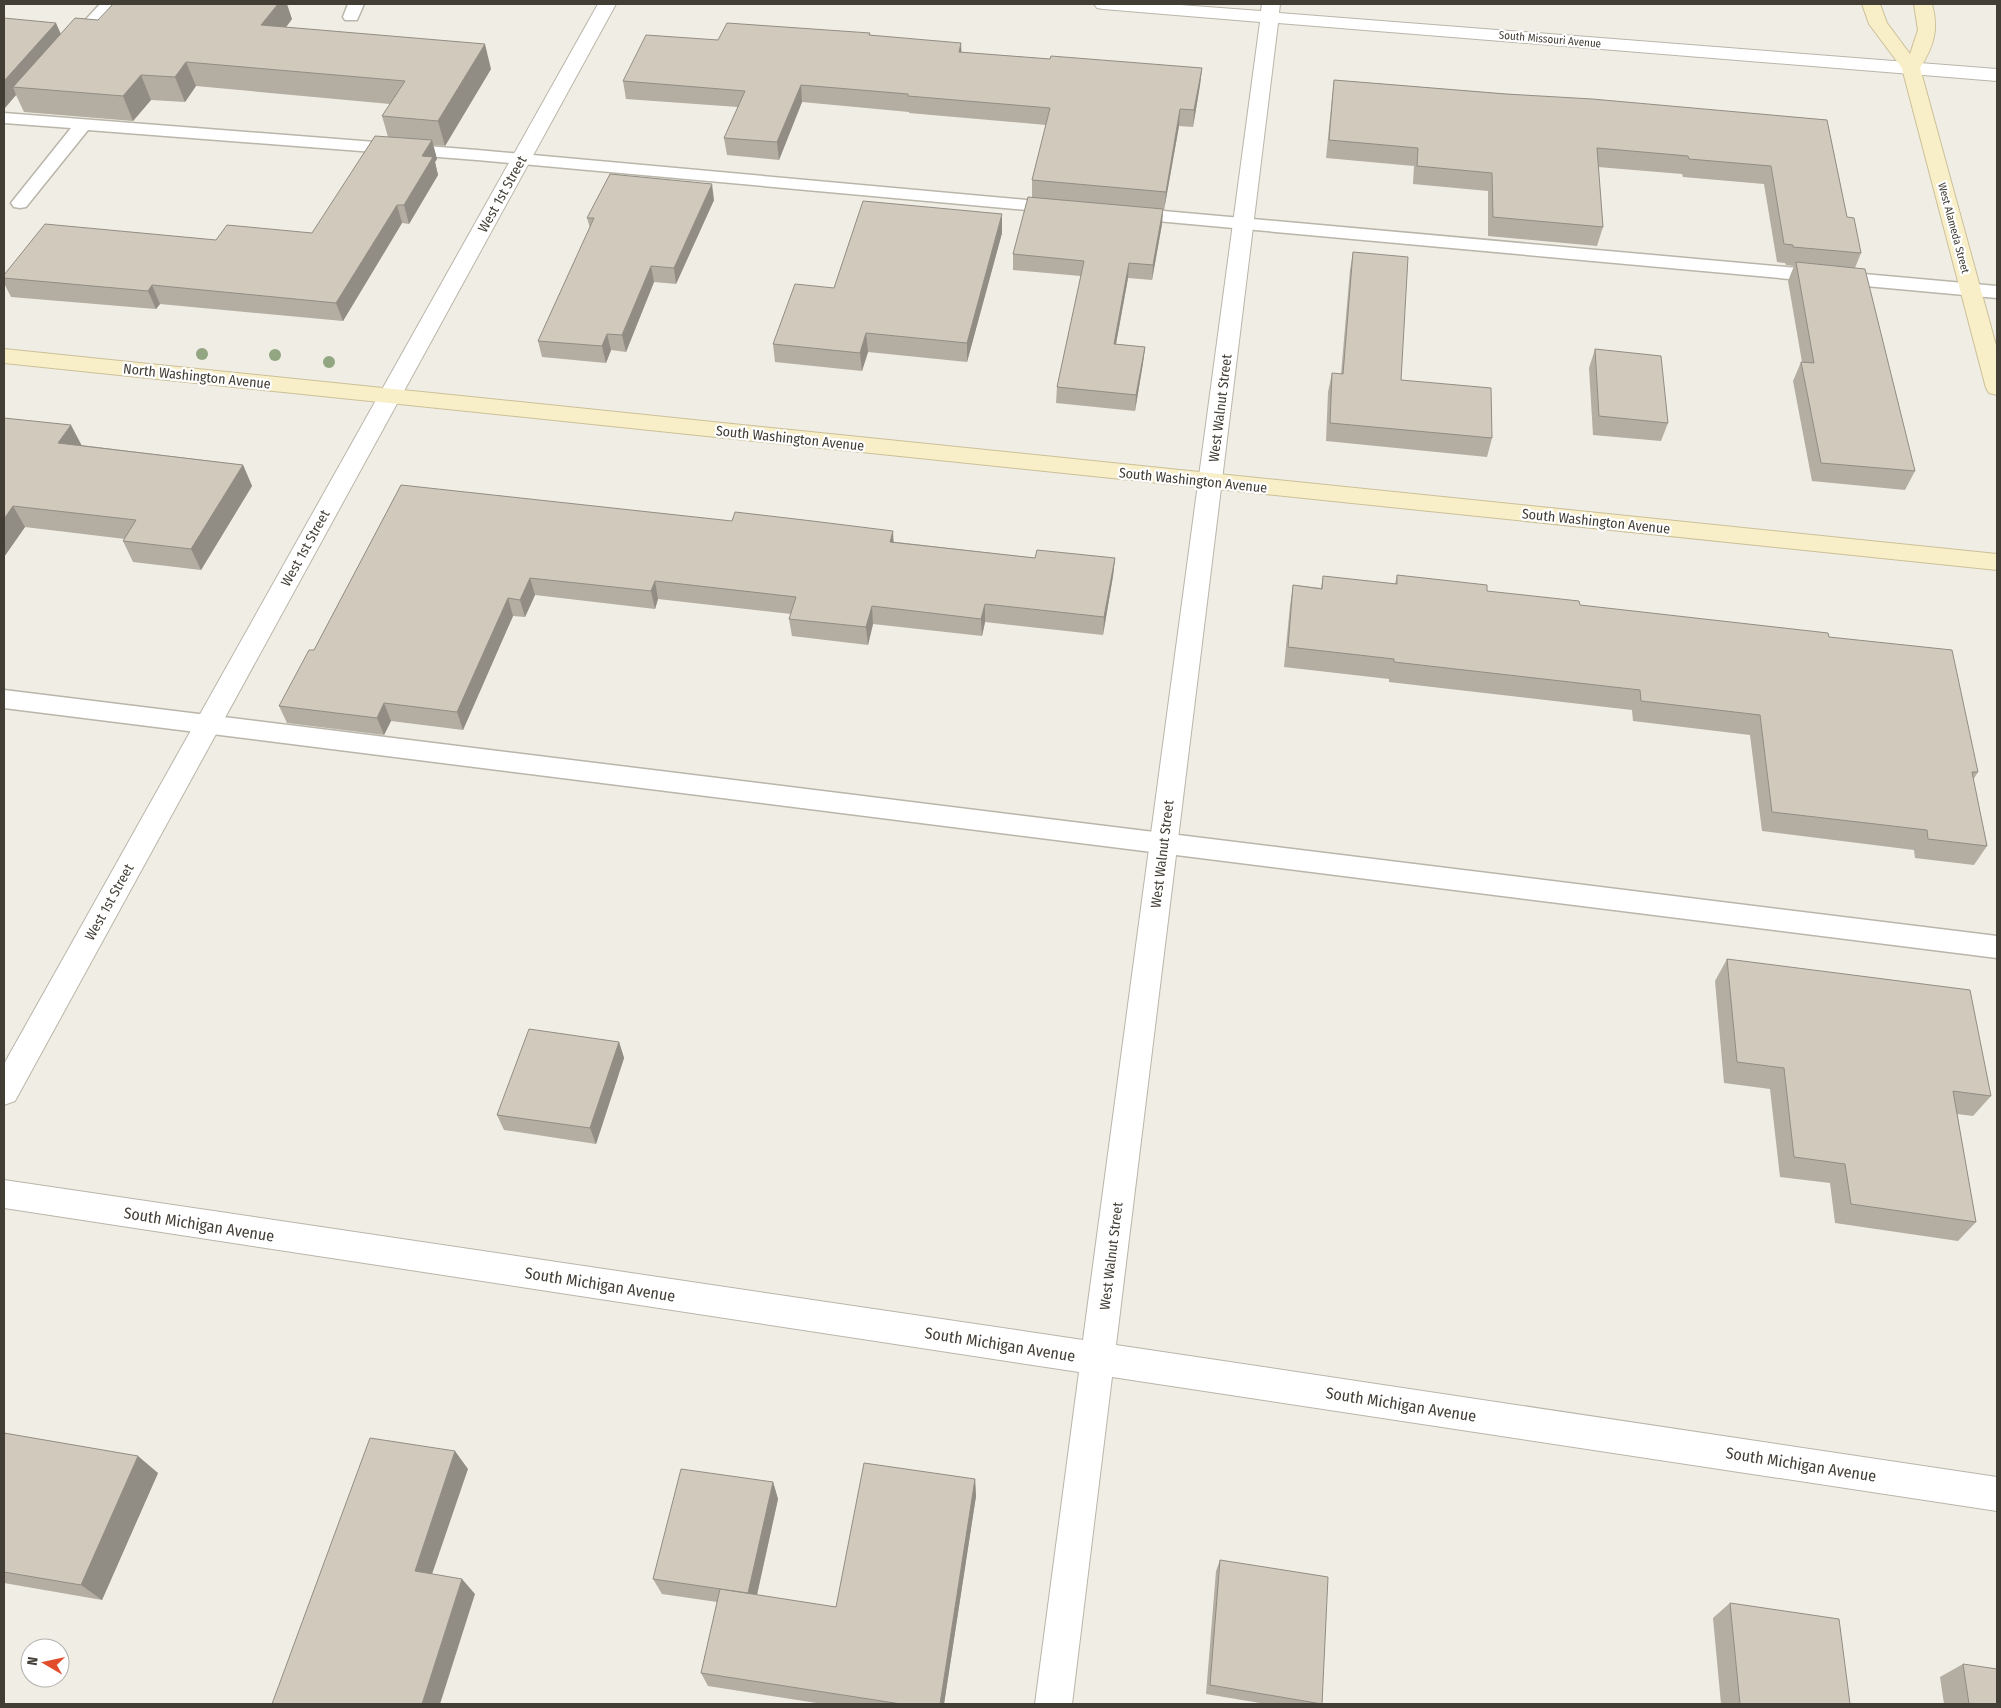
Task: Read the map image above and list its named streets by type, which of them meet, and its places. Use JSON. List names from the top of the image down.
{
  "streets": {
    "street": [
      "South Missouri Avenue",
      "West 1st Street",
      "West Alameda Street",
      "North Washington Avenue",
      "West Walnut Street",
      "South Washington Avenue",
      "South Michigan Avenue"
    ]
  },
  "crossings": [
    ["South Missouri Avenue", "West Alameda Street"],
    ["South Missouri Avenue", "West Walnut Street"],
    ["West 1st Street", "North Washington Avenue"],
    ["West 1st Street", "South Washington Avenue"],
    ["North Washington Avenue", "South Washington Avenue"],
    ["West Walnut Street", "South Washington Avenue"],
    ["West Walnut Street", "South Michigan Avenue"]
  ],
  "north": "left"
}
